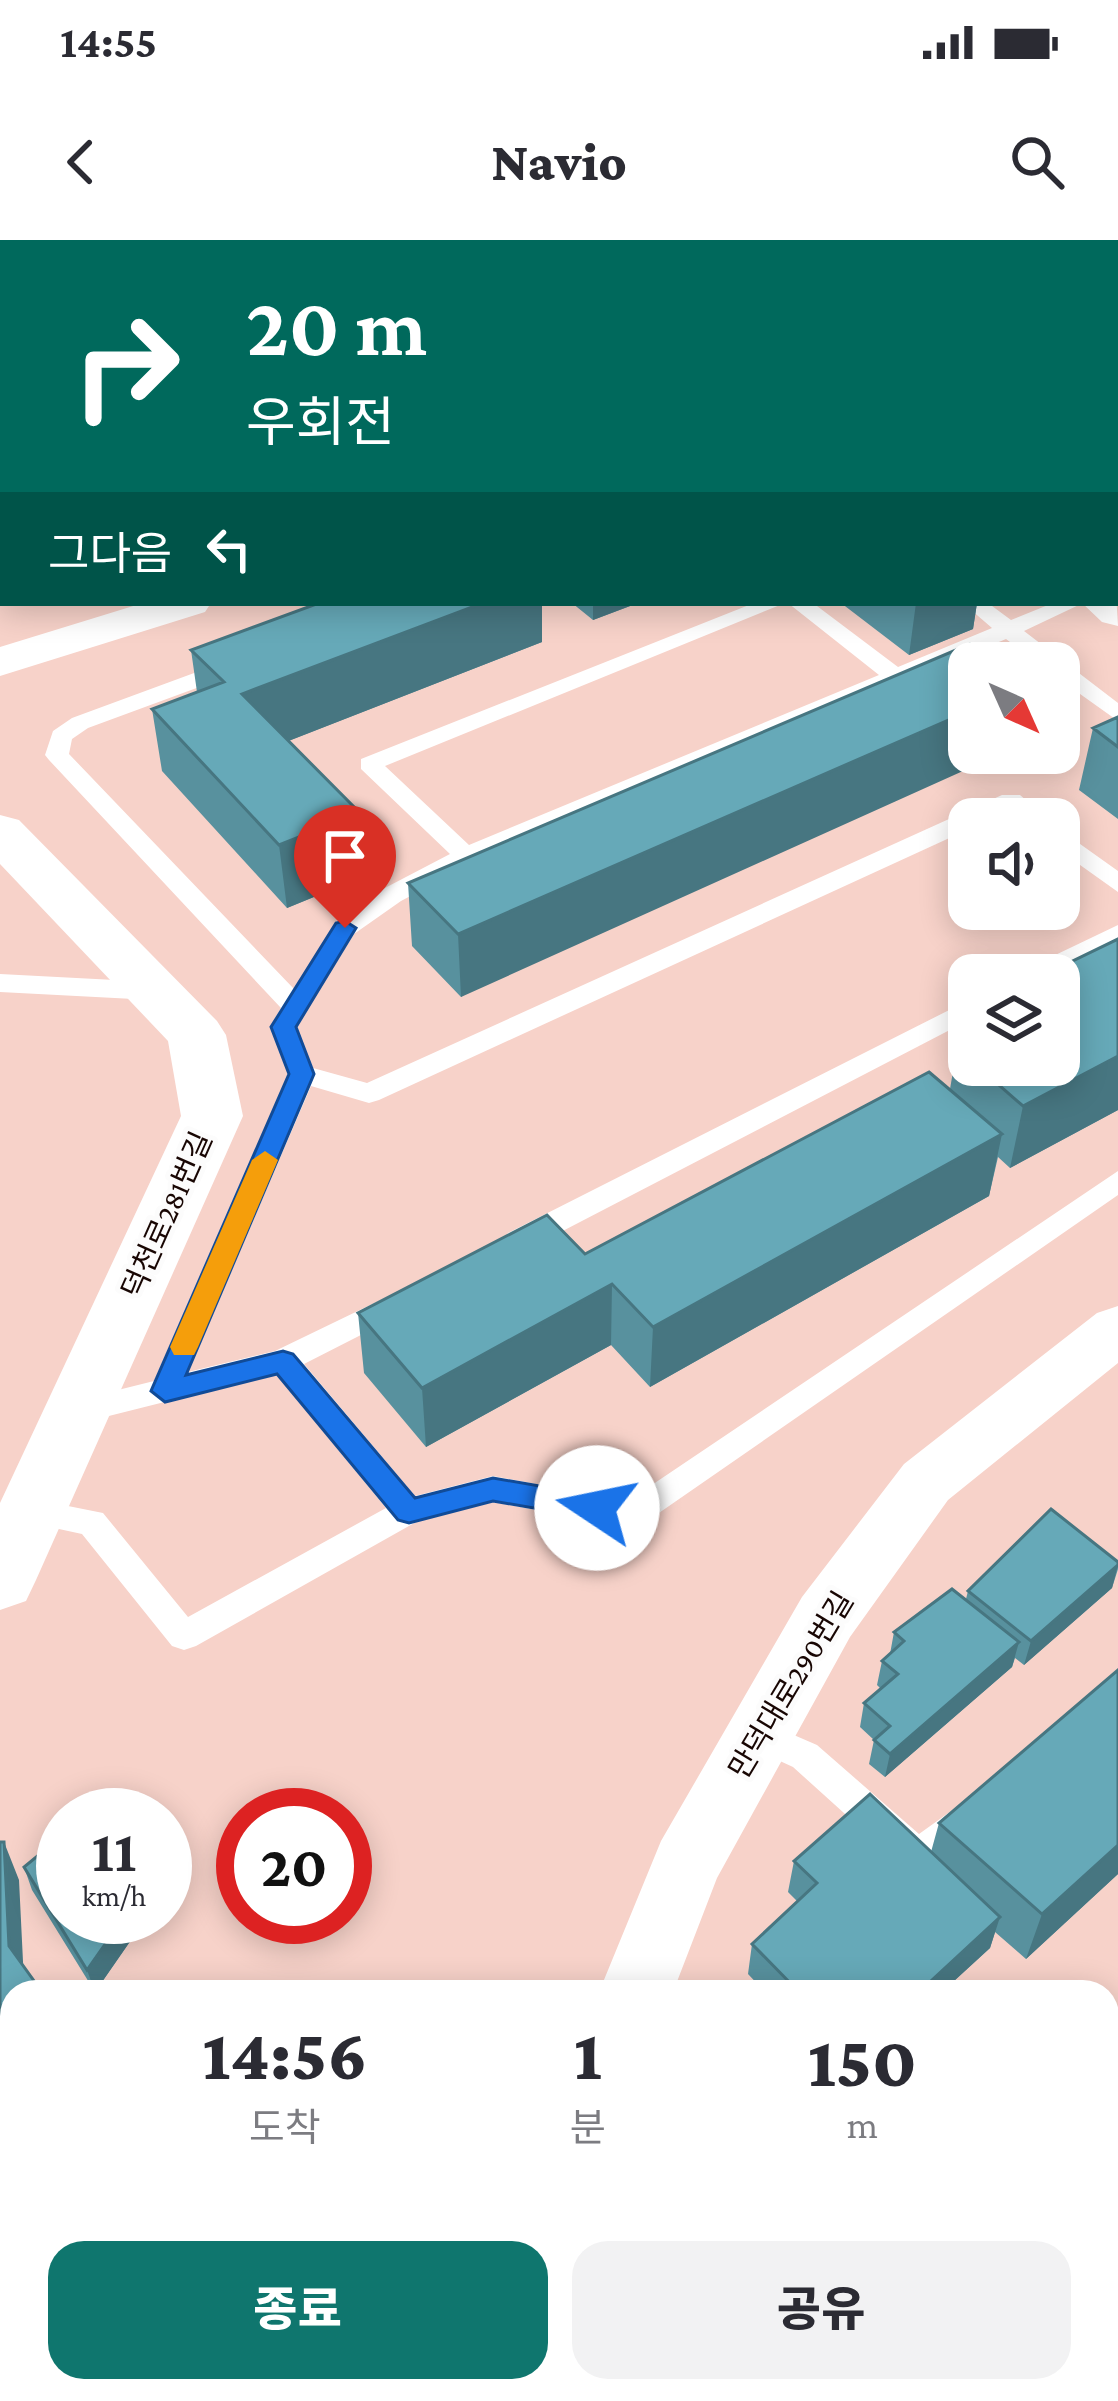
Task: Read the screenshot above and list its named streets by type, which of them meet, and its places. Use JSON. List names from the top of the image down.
{
  "streets": {
    "street": ["덕천로281번길", "만덕대로290번길"]
  },
  "north": "bottom right",
  "page": {
    "status": "14:55",
    "header": "Navio",
    "turn": ["20 m", "우회전"],
    "then": "그다음",
    "speed": "11 km/h",
    "limit": "20",
    "eta": [
      "14:56",
      "도착",
      "1",
      "분",
      "150",
      "m"
    ],
    "buttons": ["종료", "공유"]
  }
}
